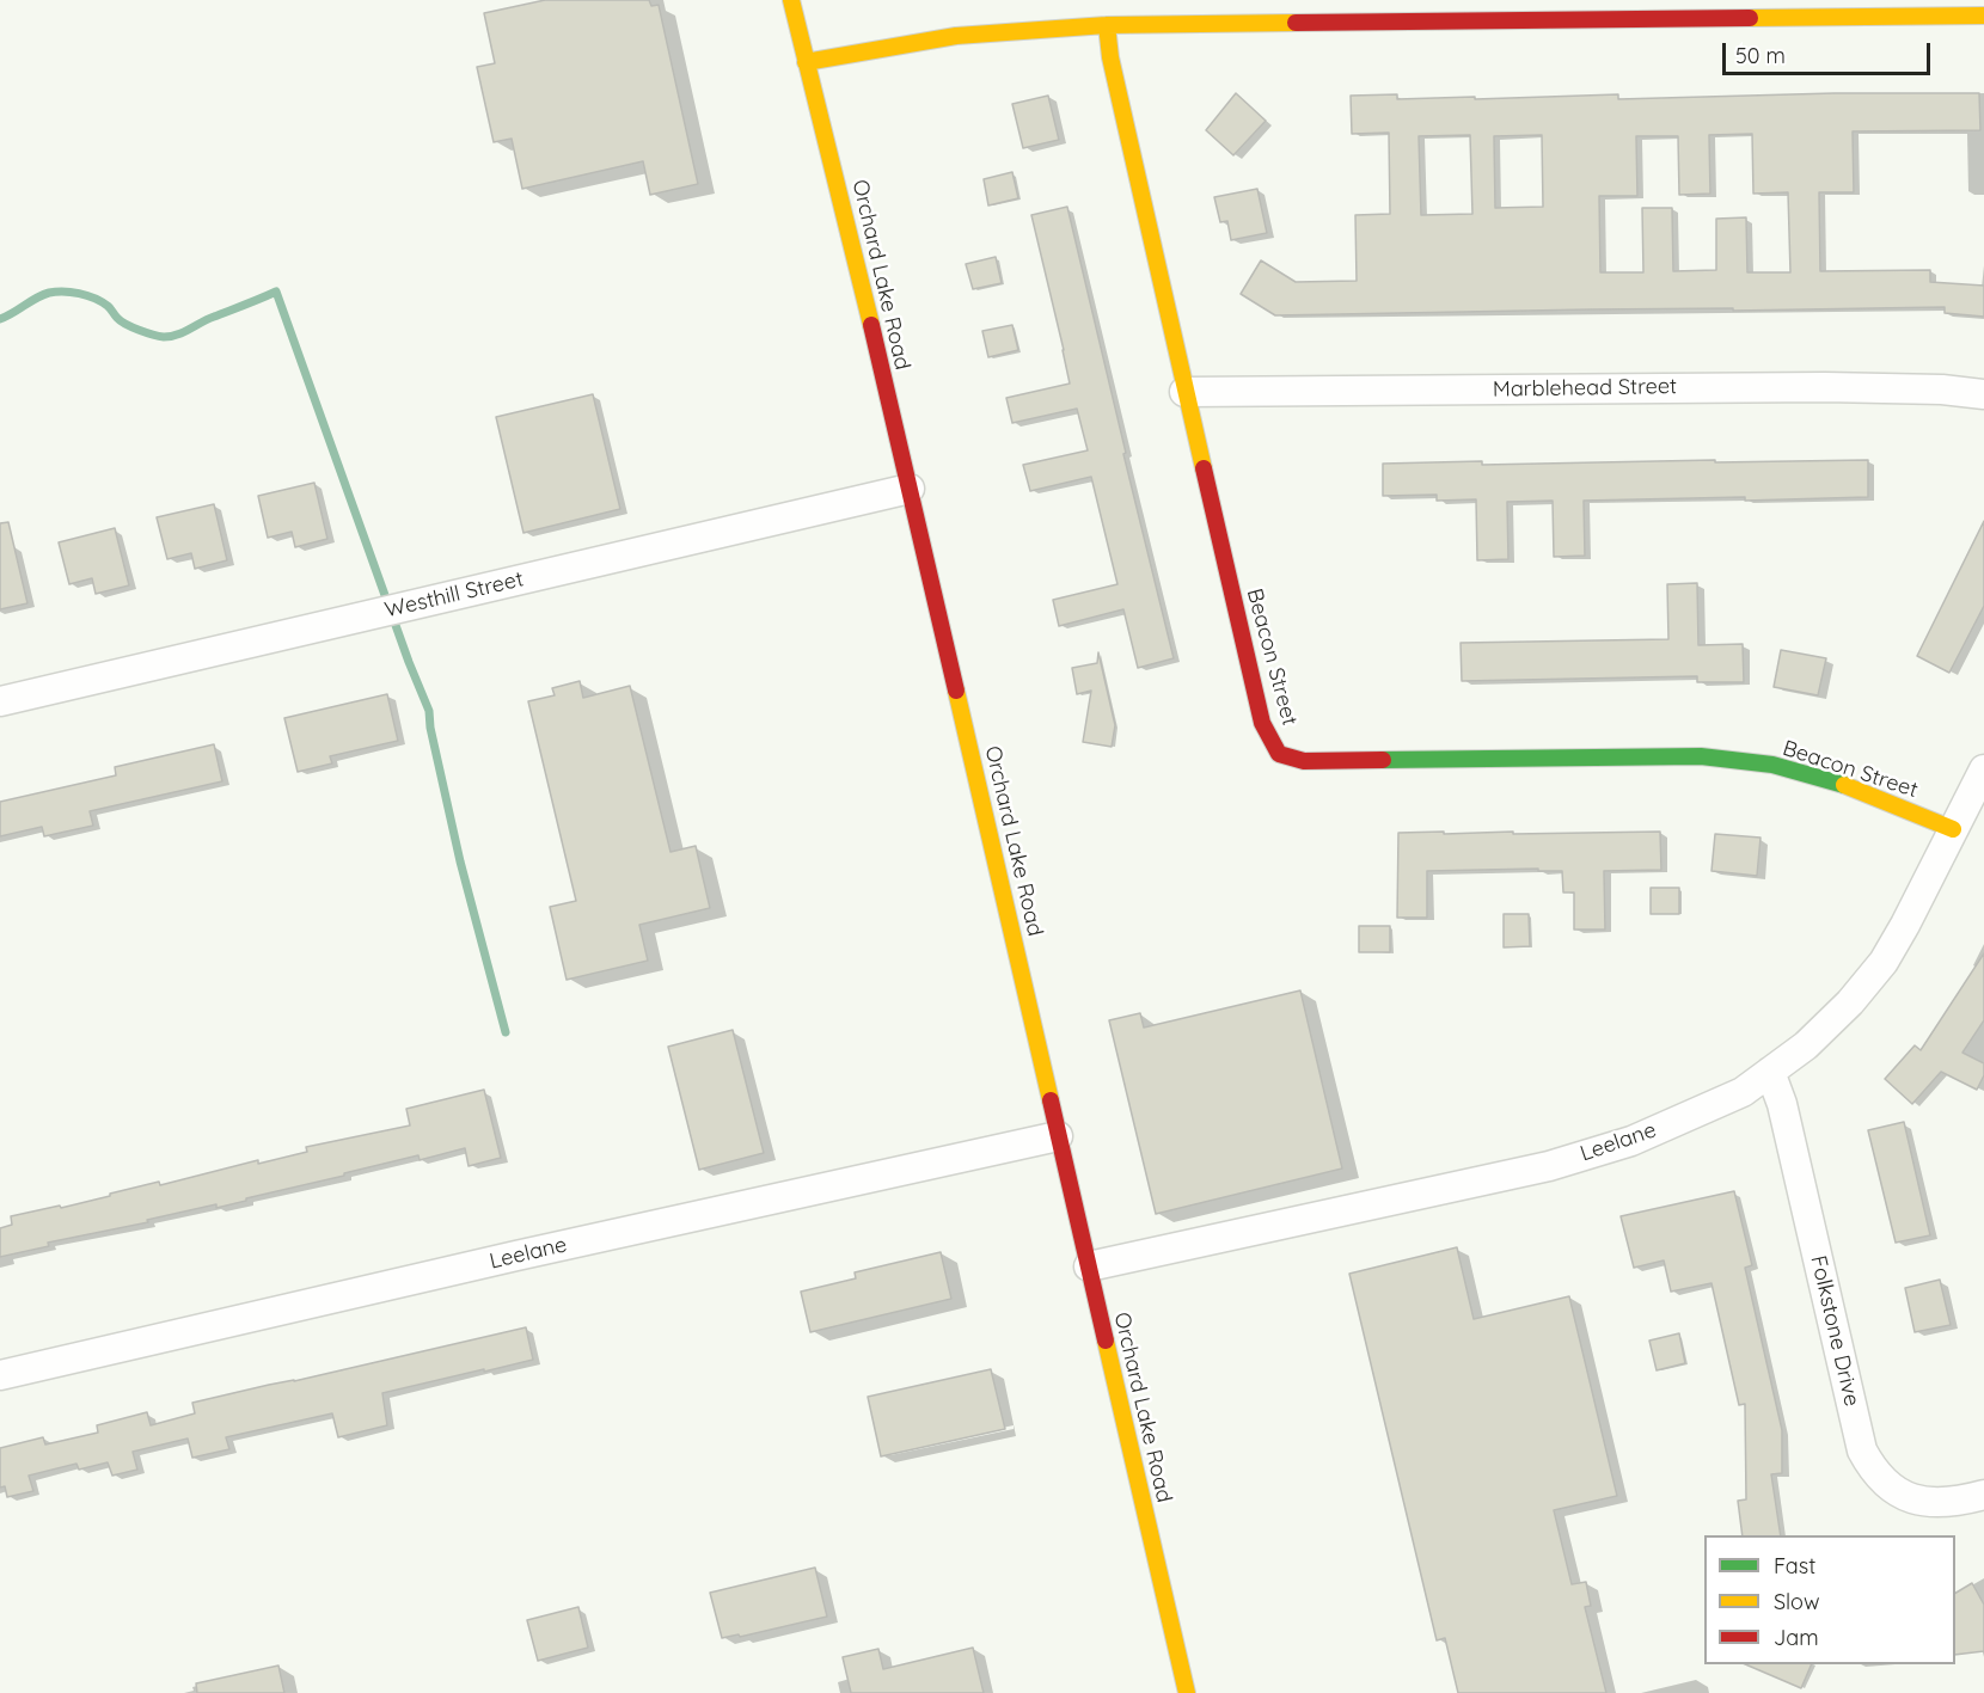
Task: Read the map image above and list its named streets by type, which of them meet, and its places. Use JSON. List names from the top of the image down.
{
  "streets": {
    "street": [
      "Orchard Lake Road",
      "Marblehead Street",
      "Westhill Street",
      "Beacon Street",
      "Leelane",
      "Folkstone Drive"
    ]
  },
  "crossings": [
    ["Orchard Lake Road", "Westhill Street"],
    ["Orchard Lake Road", "Leelane"],
    ["Marblehead Street", "Beacon Street"],
    ["Beacon Street", "Leelane"],
    ["Leelane", "Folkstone Drive"]
  ],
  "legend": ["Fast", "Slow", "Jam"],
  "scale_bar": "50 m"
}
